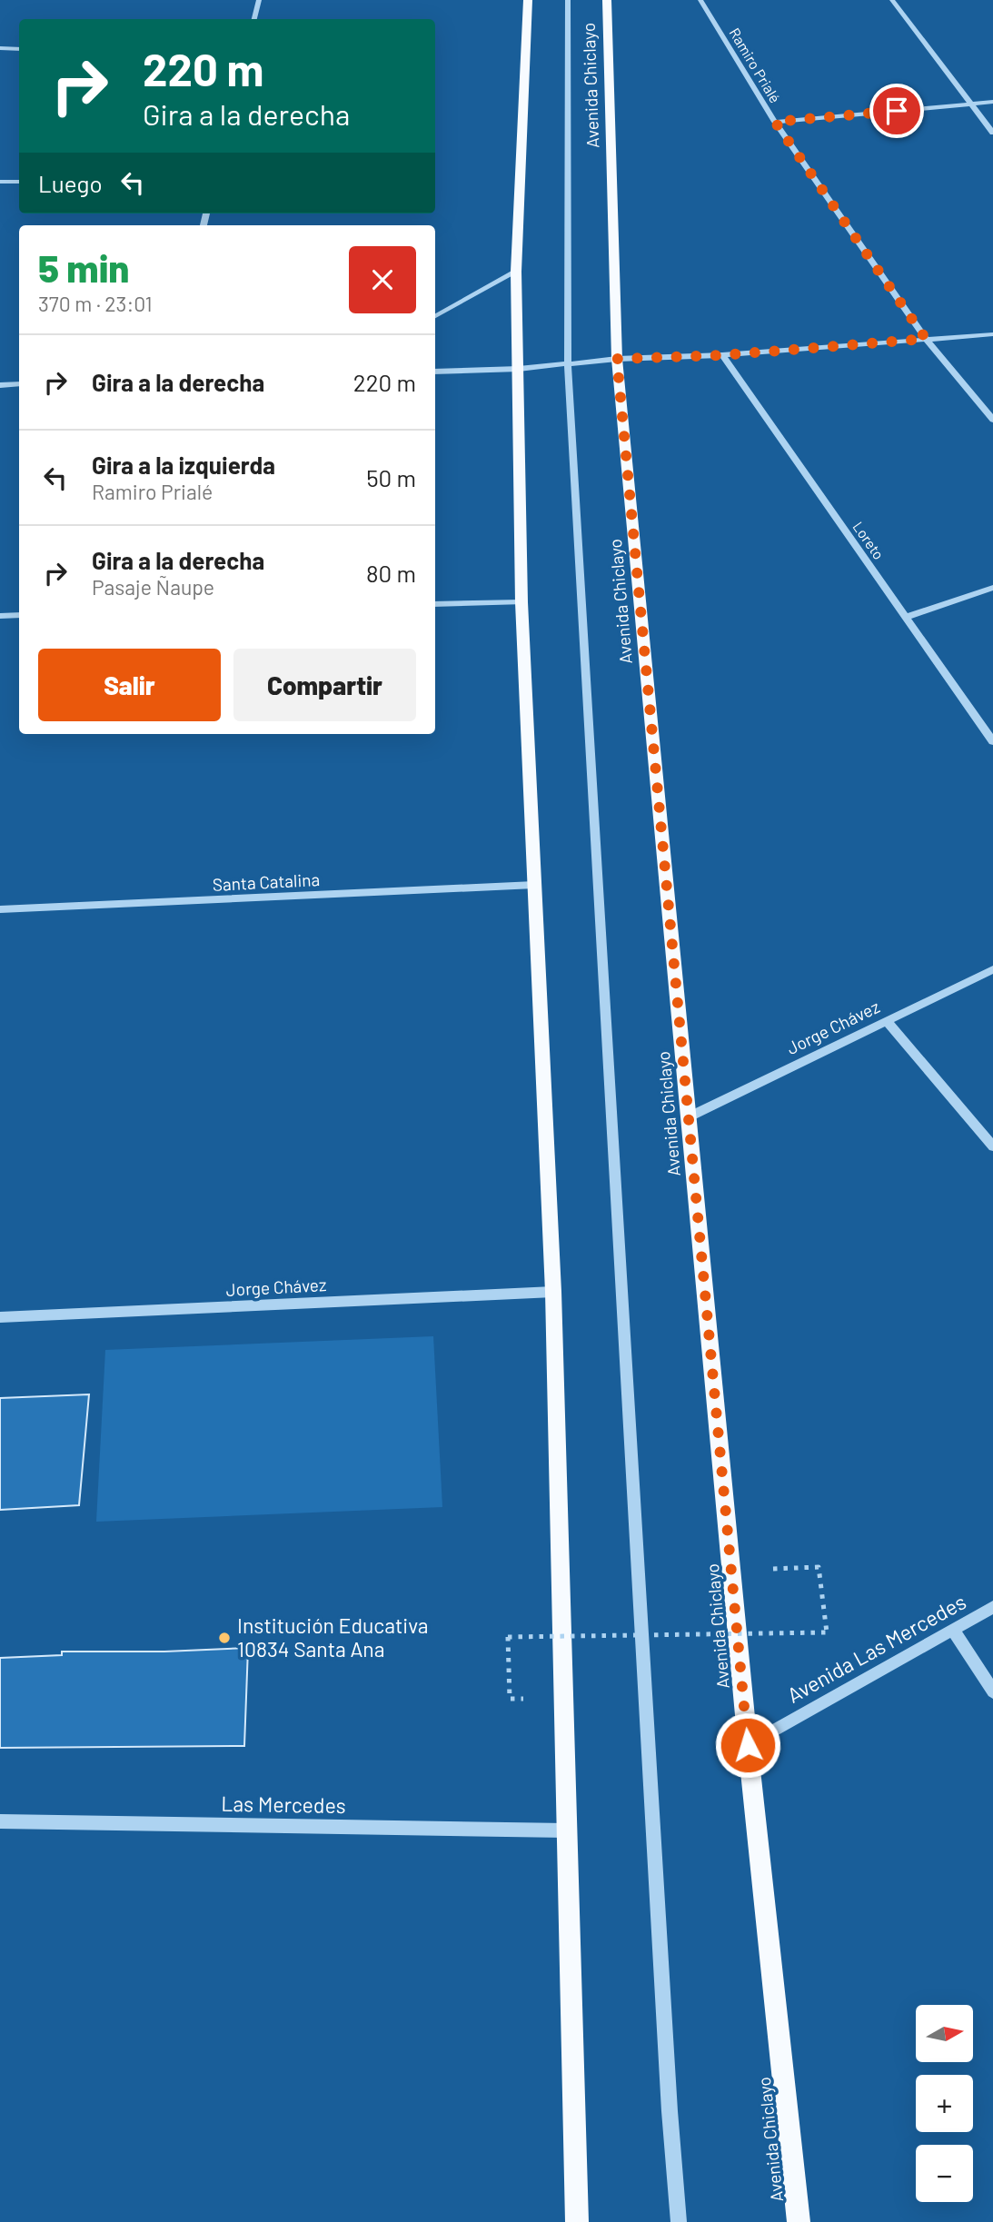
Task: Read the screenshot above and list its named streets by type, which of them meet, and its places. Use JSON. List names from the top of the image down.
{
  "streets": {
    "main road": ["Avenida Chiclayo"],
    "street": [
      "Ramiro Prialé",
      "Loreto",
      "Santa Catalina",
      "Jorge Chávez",
      "Avenida Las Mercedes",
      "Las Mercedes"
    ]
  },
  "crossings": [
    ["Avenida Chiclayo", "Jorge Chávez"],
    ["Avenida Chiclayo", "Avenida Las Mercedes"]
  ],
  "places": ["Institución Educativa 10834 Santa Ana"],
  "north": "right",
  "page": {
    "turn": ["220 m", "Gira a la derecha"],
    "then": "Luego",
    "heading": ["5 min", "370 m · 23:01"],
    "list": [
      {
        "name": "Gira a la derecha",
        "value": "220 m"
      },
      {
        "name": "Gira a la izquierda",
        "note": "Ramiro Prialé",
        "value": "50 m"
      },
      {
        "name": "Gira a la derecha",
        "note": "Pasaje Ñaupe",
        "value": "80 m"
      }
    ],
    "buttons": ["Salir", "Compartir"],
    "map_buttons": ["+", "−"]
  }
}
